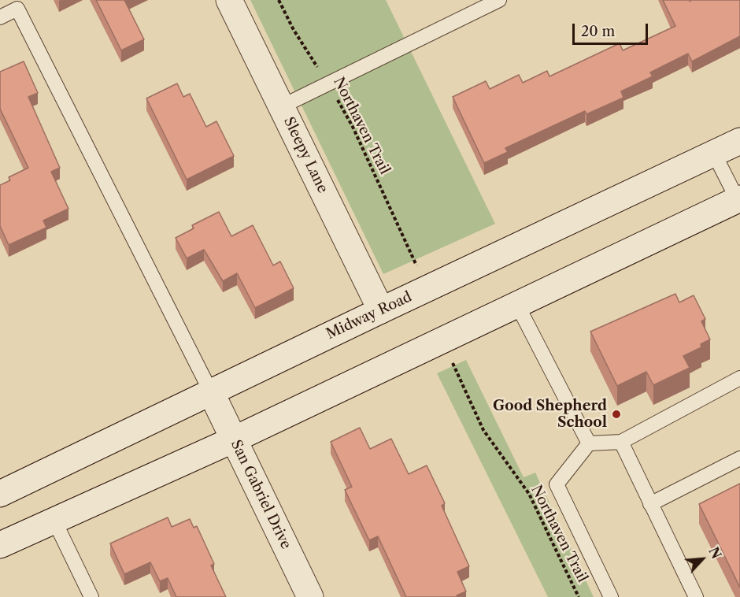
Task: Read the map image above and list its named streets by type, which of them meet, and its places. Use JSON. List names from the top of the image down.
{
  "streets": {
    "main road": ["Sleepy Lane", "Midway Road", "San Gabriel Drive"],
    "path": ["Northaven Trail"]
  },
  "crossings": [
    ["Sleepy Lane", "Midway Road"],
    ["Midway Road", "San Gabriel Drive"]
  ],
  "places": ["Good Shepherd School"],
  "scale_bar": "20 m",
  "north": "top right"
}
